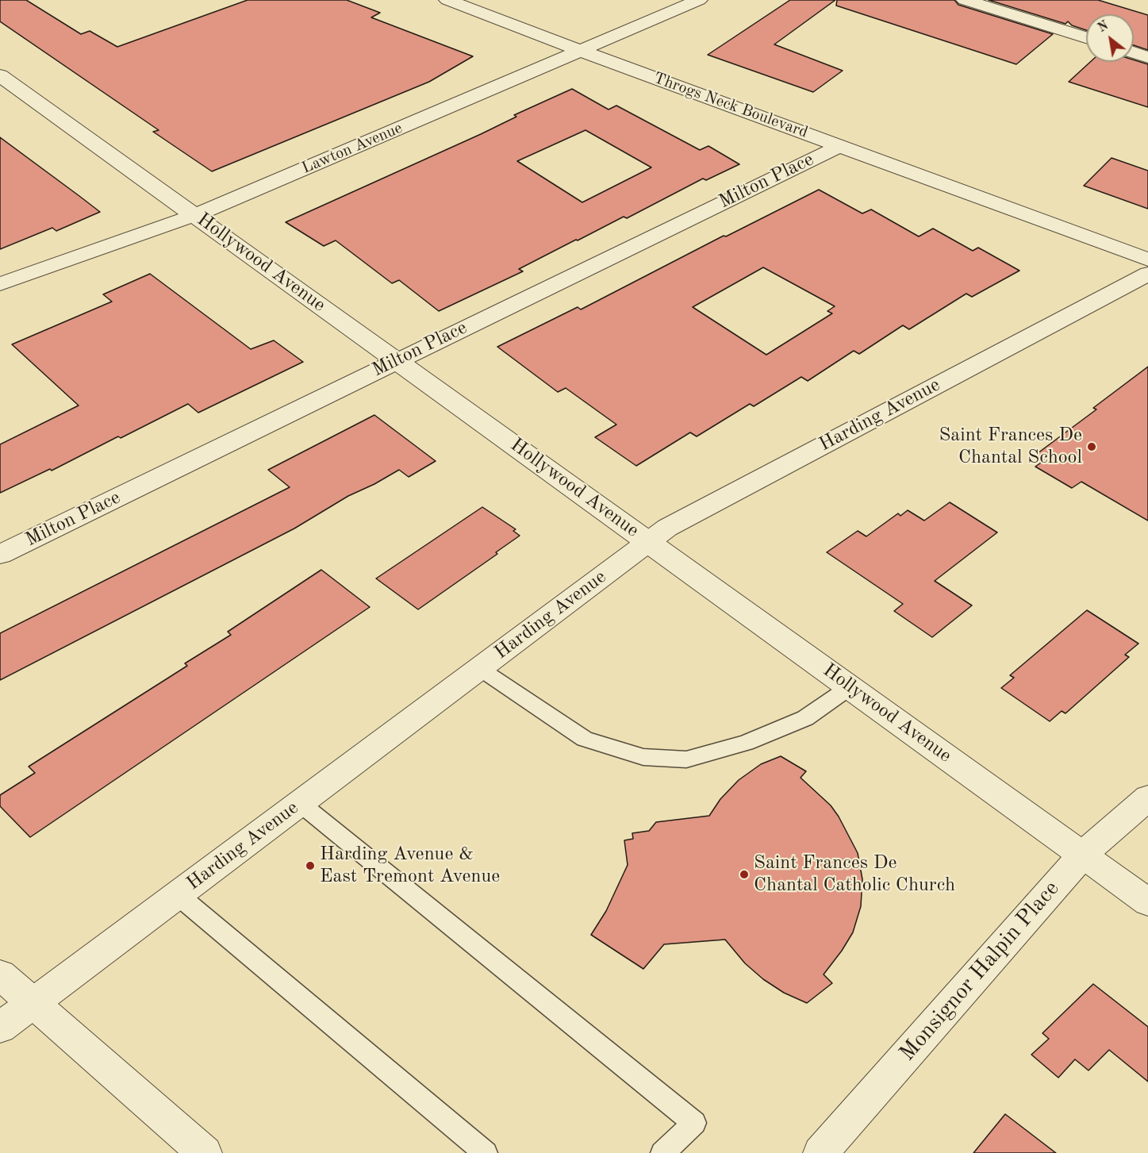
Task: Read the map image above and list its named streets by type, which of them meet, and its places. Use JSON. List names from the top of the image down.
{
  "streets": {
    "street": [
      "Throgs Neck Boulevard",
      "Lawton Avenue",
      "Milton Place",
      "Hollywood Avenue",
      "Harding Avenue",
      "Monsignor Halpin Place"
    ]
  },
  "crossings": [
    ["Throgs Neck Boulevard", "Lawton Avenue"],
    ["Throgs Neck Boulevard", "Milton Place"],
    ["Lawton Avenue", "Hollywood Avenue"],
    ["Milton Place", "Hollywood Avenue"],
    ["Hollywood Avenue", "Harding Avenue"],
    ["Hollywood Avenue", "Monsignor Halpin Place"]
  ],
  "places": ["Saint Frances De Chantal School", "Harding Avenue & East Tremont Avenue", "Saint Frances De Chantal Catholic Church"],
  "north": "top left"
}
